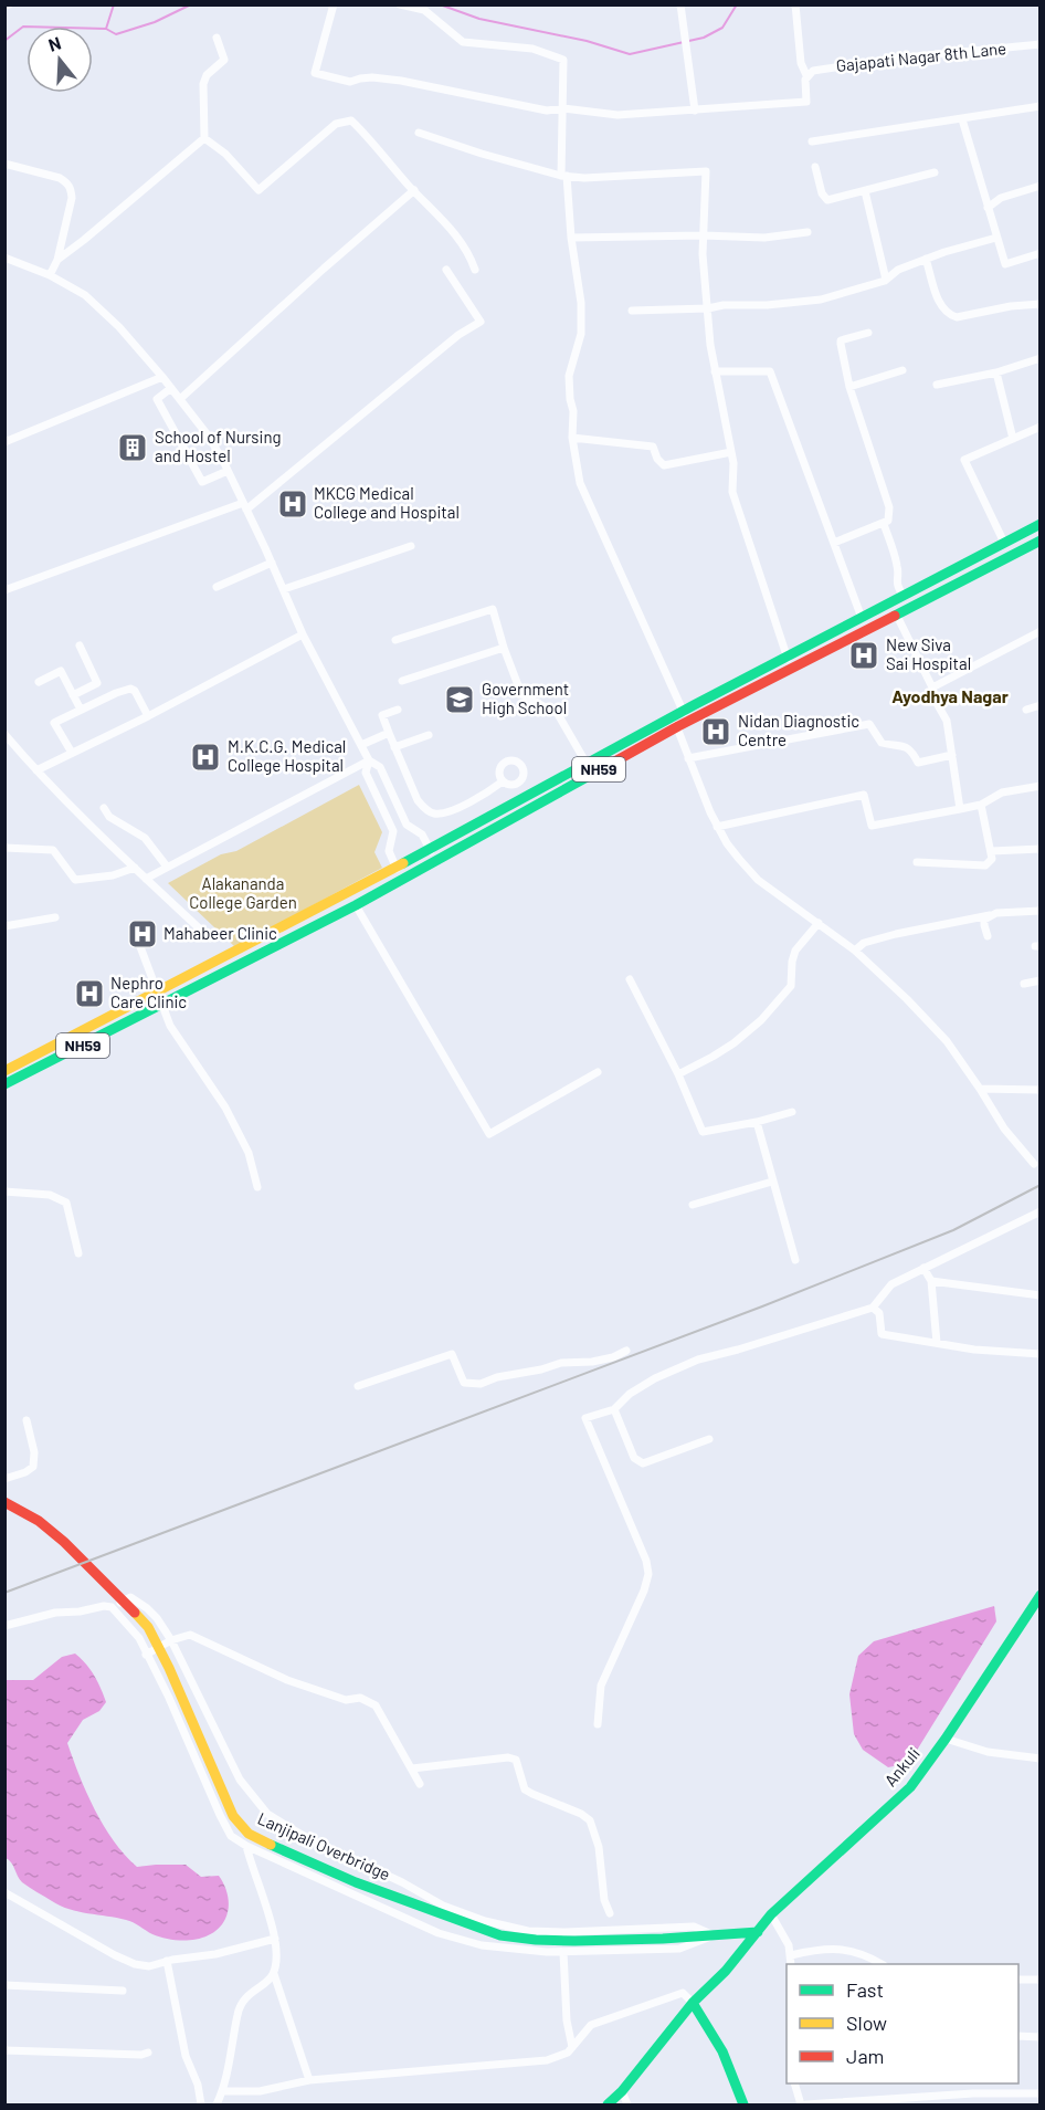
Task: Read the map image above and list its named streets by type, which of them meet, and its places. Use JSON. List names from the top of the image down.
{
  "streets": {
    "main road": ["NH59", "Ankuli", "Lanjipali Overbridge"],
    "street": ["Gajapati Nagar 8th Lane"]
  },
  "crossings": [
    ["Ankuli", "Lanjipali Overbridge"]
  ],
  "districts": ["Ayodhya Nagar"],
  "parks": ["Alakananda College Garden"],
  "places": {
    "building": ["School of Nursing and Hostel"],
    "hospital": [
      "MKCG Medical College and Hospital",
      "New Siva Sai Hospital",
      "Nidan Diagnostic Centre",
      "M.K.C.G. Medical College Hospital",
      "Mahabeer Clinic",
      "Nephro Care Clinic"
    ],
    "school or university": ["Government High School"]
  },
  "legend": ["Fast", "Slow", "Jam"],
  "north": "top"
}
